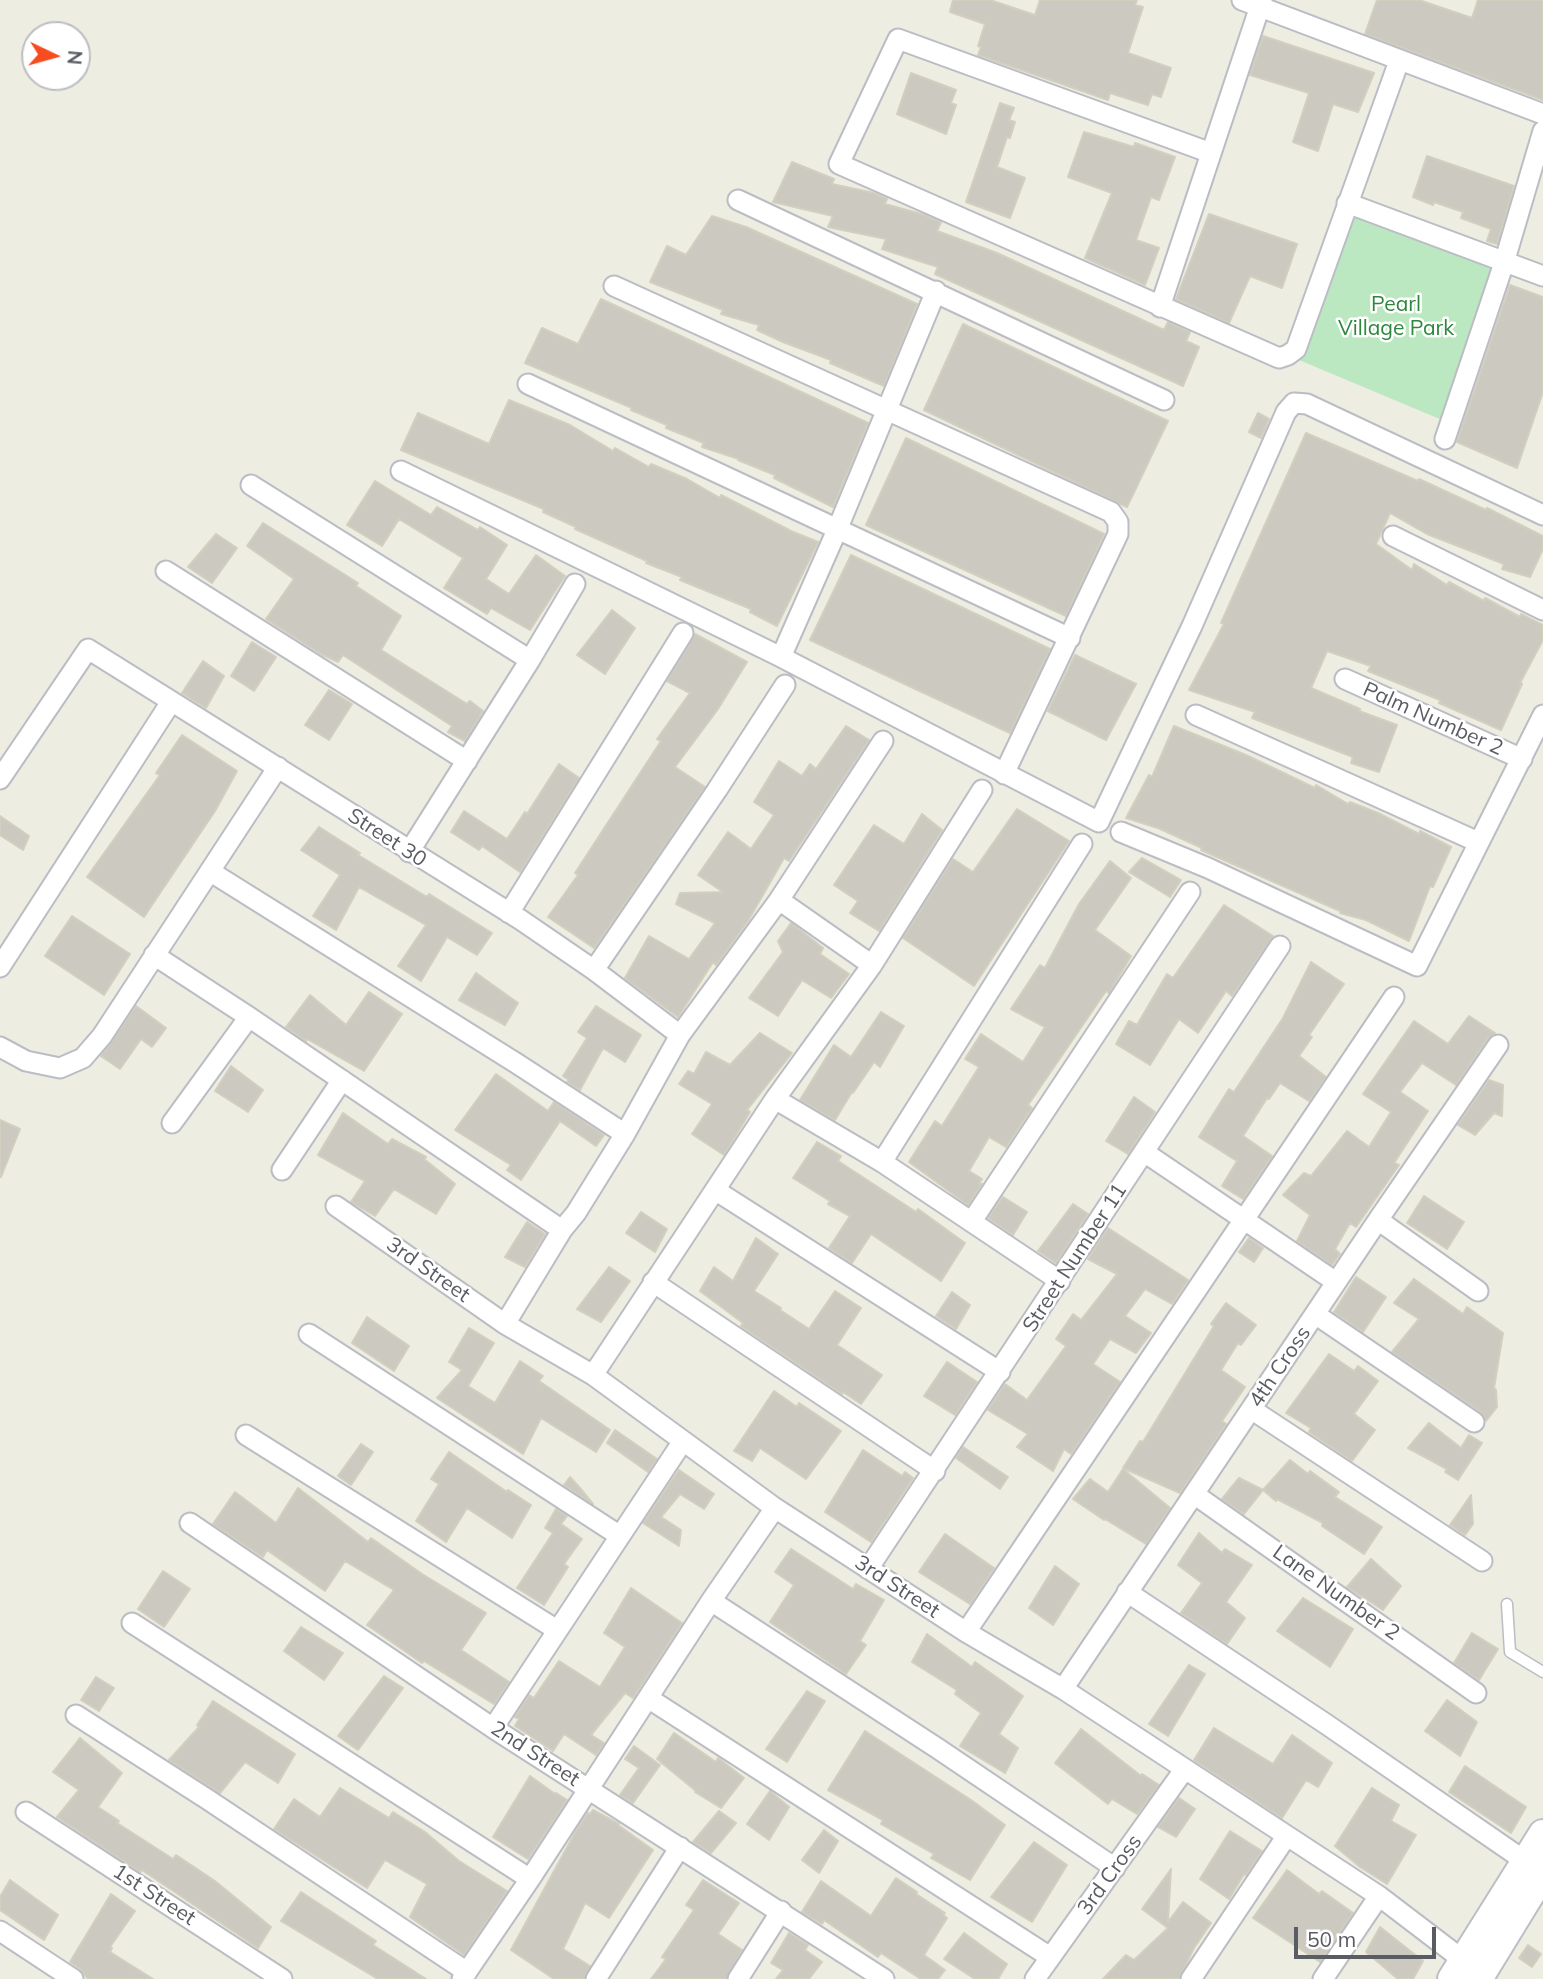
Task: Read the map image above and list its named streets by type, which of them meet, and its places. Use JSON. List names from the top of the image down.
{
  "streets": {
    "street": [
      "Palm Number 2",
      "Street 30",
      "Street Number 11",
      "3rd Street",
      "4th Cross",
      "Lane Number 2",
      "2nd Street",
      "3rd Cross",
      "1st Street"
    ]
  },
  "crossings": [
    ["Street Number 11", "3rd Street"],
    ["3rd Street", "4th Cross"],
    ["3rd Street", "3rd Cross"],
    ["4th Cross", "Lane Number 2"]
  ],
  "parks": ["Pearl Village Park"],
  "scale_bar": "50 m",
  "north": "right"
}
